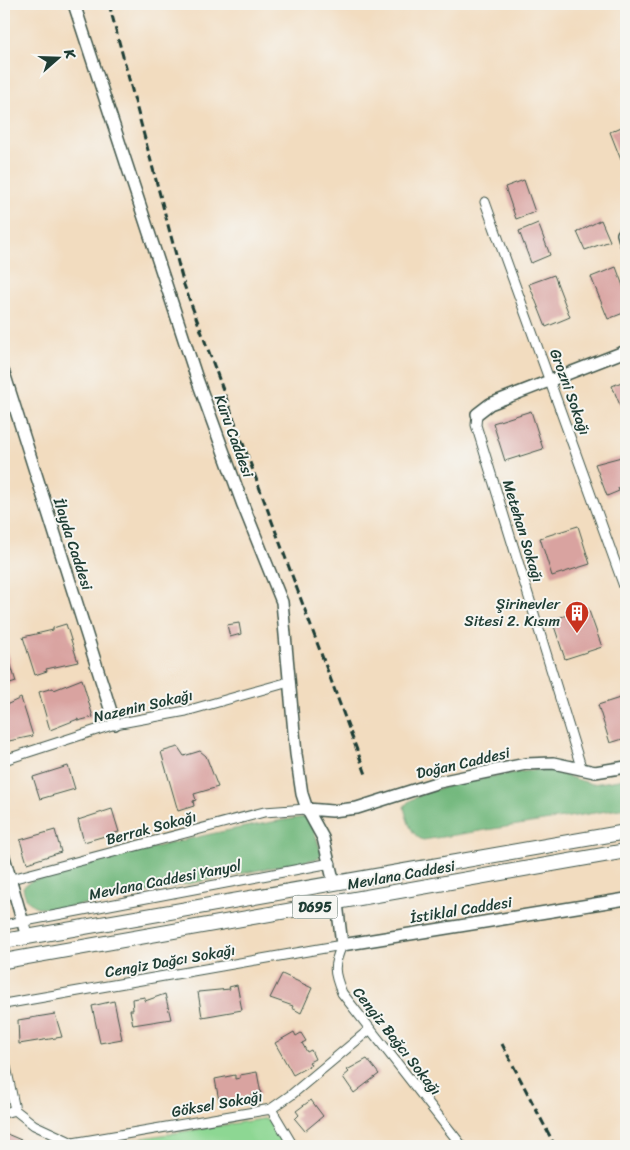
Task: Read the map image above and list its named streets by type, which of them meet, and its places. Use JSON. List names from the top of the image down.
{
  "streets": {
    "main road": ["Mevlana Caddesi", "D695"],
    "street": [
      "Grozni Sokağı",
      "Kuru Caddesi",
      "Metehan Sokağı",
      "İlayda Caddesi",
      "Nazenin Sokağı",
      "Doğan Caddesi",
      "Berrak Sokağı",
      "Mevlana Caddesi Yanyol",
      "İstiklal Caddesi",
      "Cengiz Dağcı Sokağı",
      "Cengiz Bağcı Sokağı",
      "Göksel Sokağı"
    ]
  },
  "crossings": [
    ["Kuru Caddesi", "Nazenin Sokağı"],
    ["Kuru Caddesi", "Doğan Caddesi"],
    ["Kuru Caddesi", "Berrak Sokağı"],
    ["Kuru Caddesi", "Mevlana Caddesi"],
    ["Kuru Caddesi", "Mevlana Caddesi Yanyol"],
    ["Metehan Sokağı", "Doğan Caddesi"],
    ["İlayda Caddesi", "Nazenin Sokağı"],
    ["Doğan Caddesi", "Berrak Sokağı"],
    ["İstiklal Caddesi", "Cengiz Dağcı Sokağı"],
    ["İstiklal Caddesi", "Cengiz Bağcı Sokağı"],
    ["Cengiz Dağcı Sokağı", "Cengiz Bağcı Sokağı"],
    ["Cengiz Bağcı Sokağı", "Göksel Sokağı"]
  ],
  "places": {
    "building": ["Şirinevler Sitesi 2. Kısım"]
  },
  "north": "right"
}
